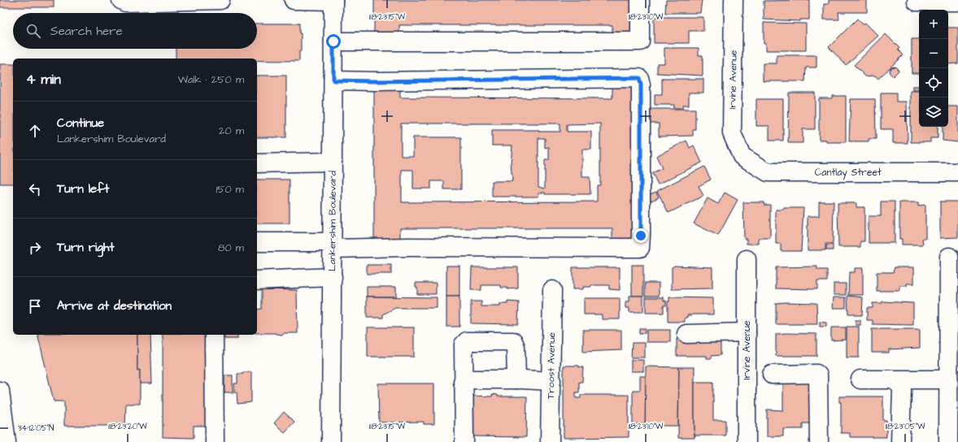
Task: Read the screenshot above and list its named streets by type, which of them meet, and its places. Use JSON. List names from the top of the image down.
{
  "streets": {
    "street": [
      "Irvine Avenue",
      "Cantlay Street",
      "Lankershim Boulevard",
      "Troost Avenue"
    ]
  },
  "crossings": [
    ["Irvine Avenue", "Cantlay Street"]
  ],
  "page": {
    "map_buttons": ["+", "−"],
    "search": "Search here",
    "heading": ["4 min", "Walk · 250 m"],
    "list": [
      ["Continue", "Lankershim Boulevard", "20 m"],
      ["Turn left", "150 m"],
      ["Turn right", "80 m"],
      "Arrive at destination"
    ]
  },
  "coordinates": [
    "118°23'15\"W",
    "118°23'10\"W",
    "118°23'20\"W",
    "118°23'05\"W",
    "34°12'05\"N"
  ]
}
